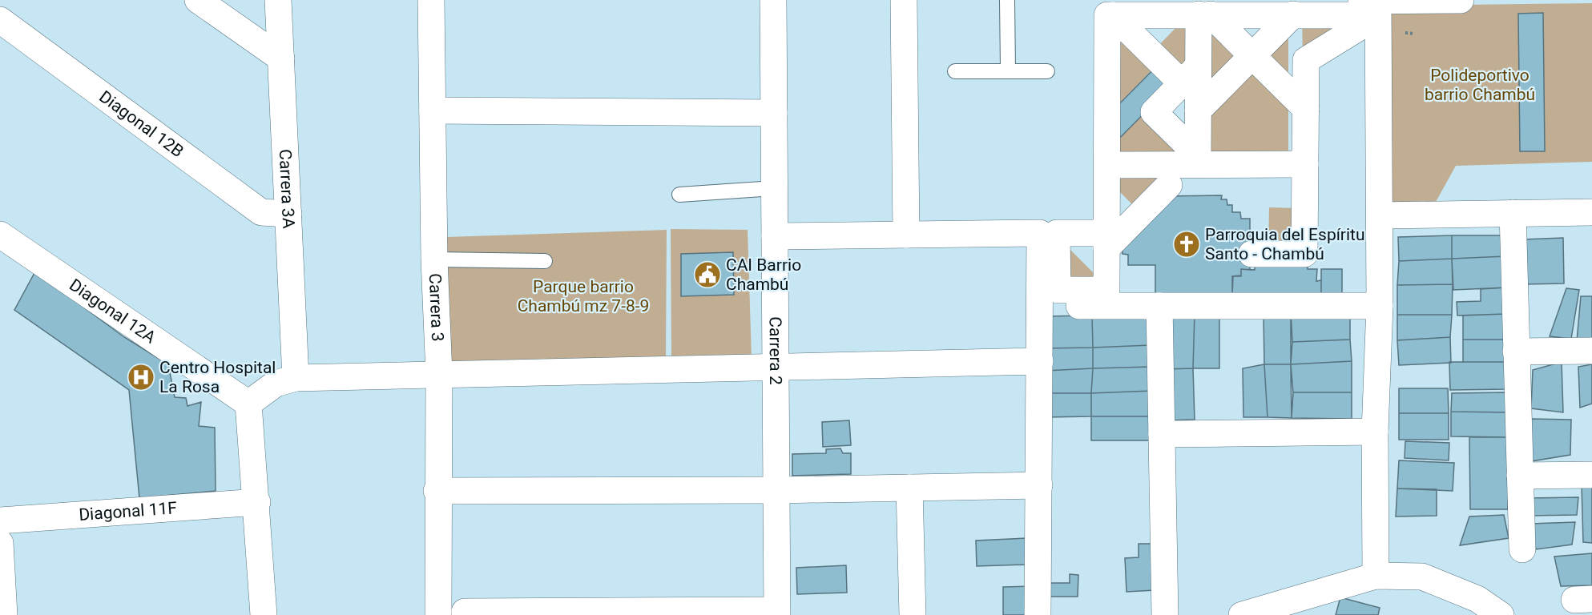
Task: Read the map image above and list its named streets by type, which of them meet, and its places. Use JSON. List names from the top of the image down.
{
  "streets": {
    "street": [
      "Diagonal 12B",
      "Carrera 3A",
      "Carrera 3",
      "Diagonal 12A",
      "Carrera 2",
      "Diagonal 11F"
    ]
  },
  "crossings": [
    ["Diagonal 12B", "Carrera 3A"]
  ],
  "parks": ["Polideportivo barrio Chambú", "Parque barrio Chambú mz 7-8-9"],
  "places": {
    "church": ["Parroquia del Espíritu Santo - Chambú"],
    "public building": ["CAI Barrio Chambú"],
    "hospital": ["Centro Hospital La Rosa"]
  }
}
